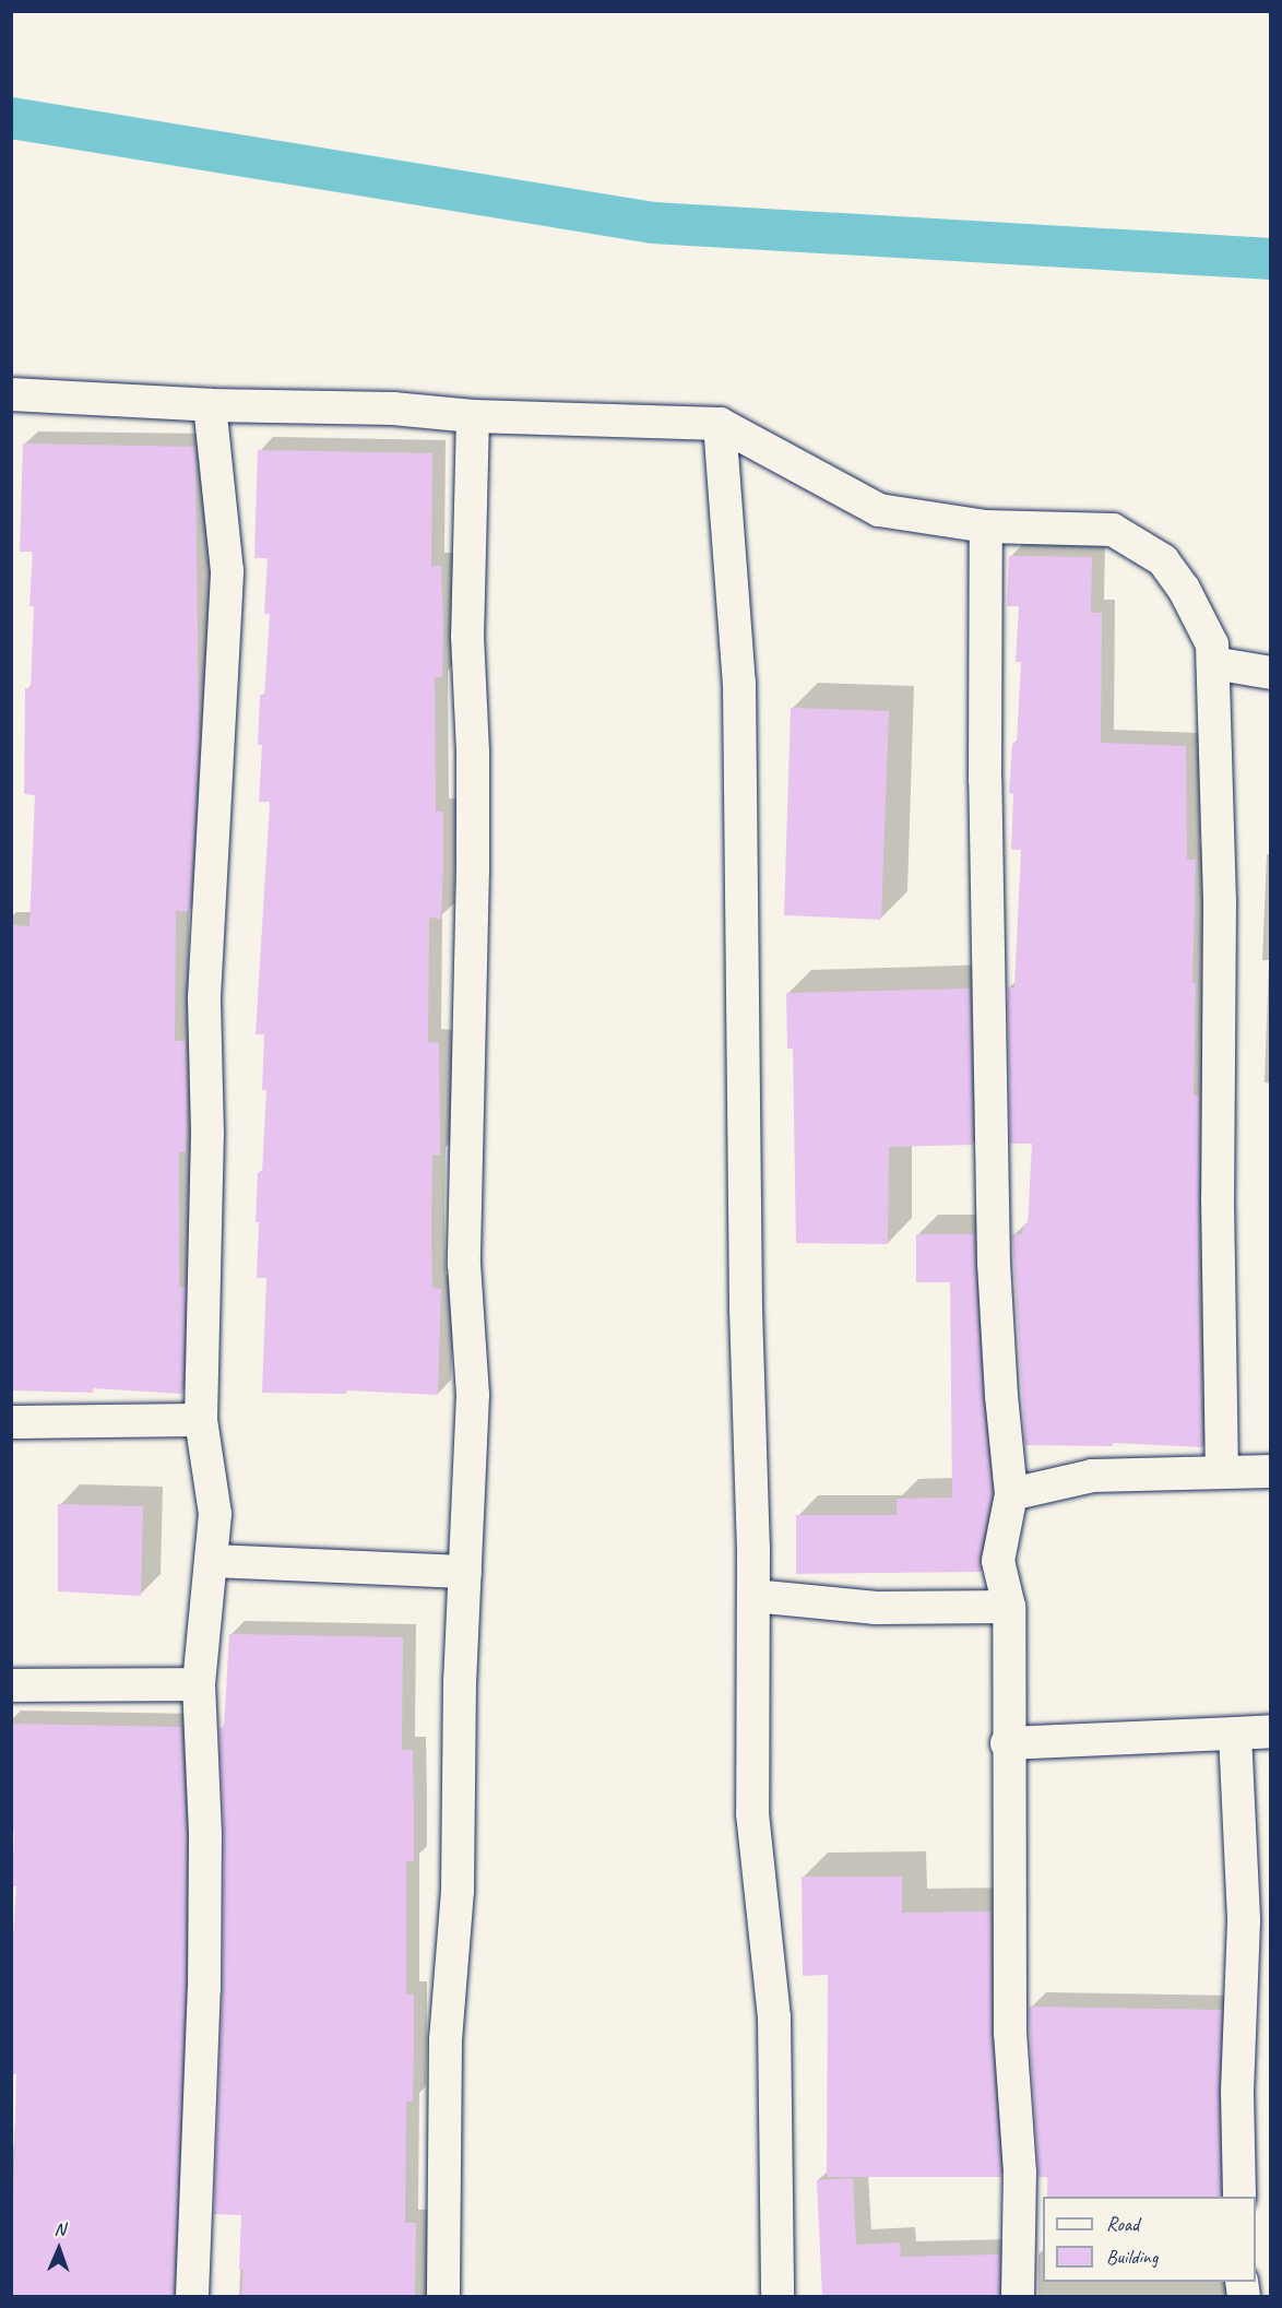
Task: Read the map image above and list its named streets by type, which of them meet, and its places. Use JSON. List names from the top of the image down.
{
  "legend": ["Road", "Building"],
  "north": "top"
}
